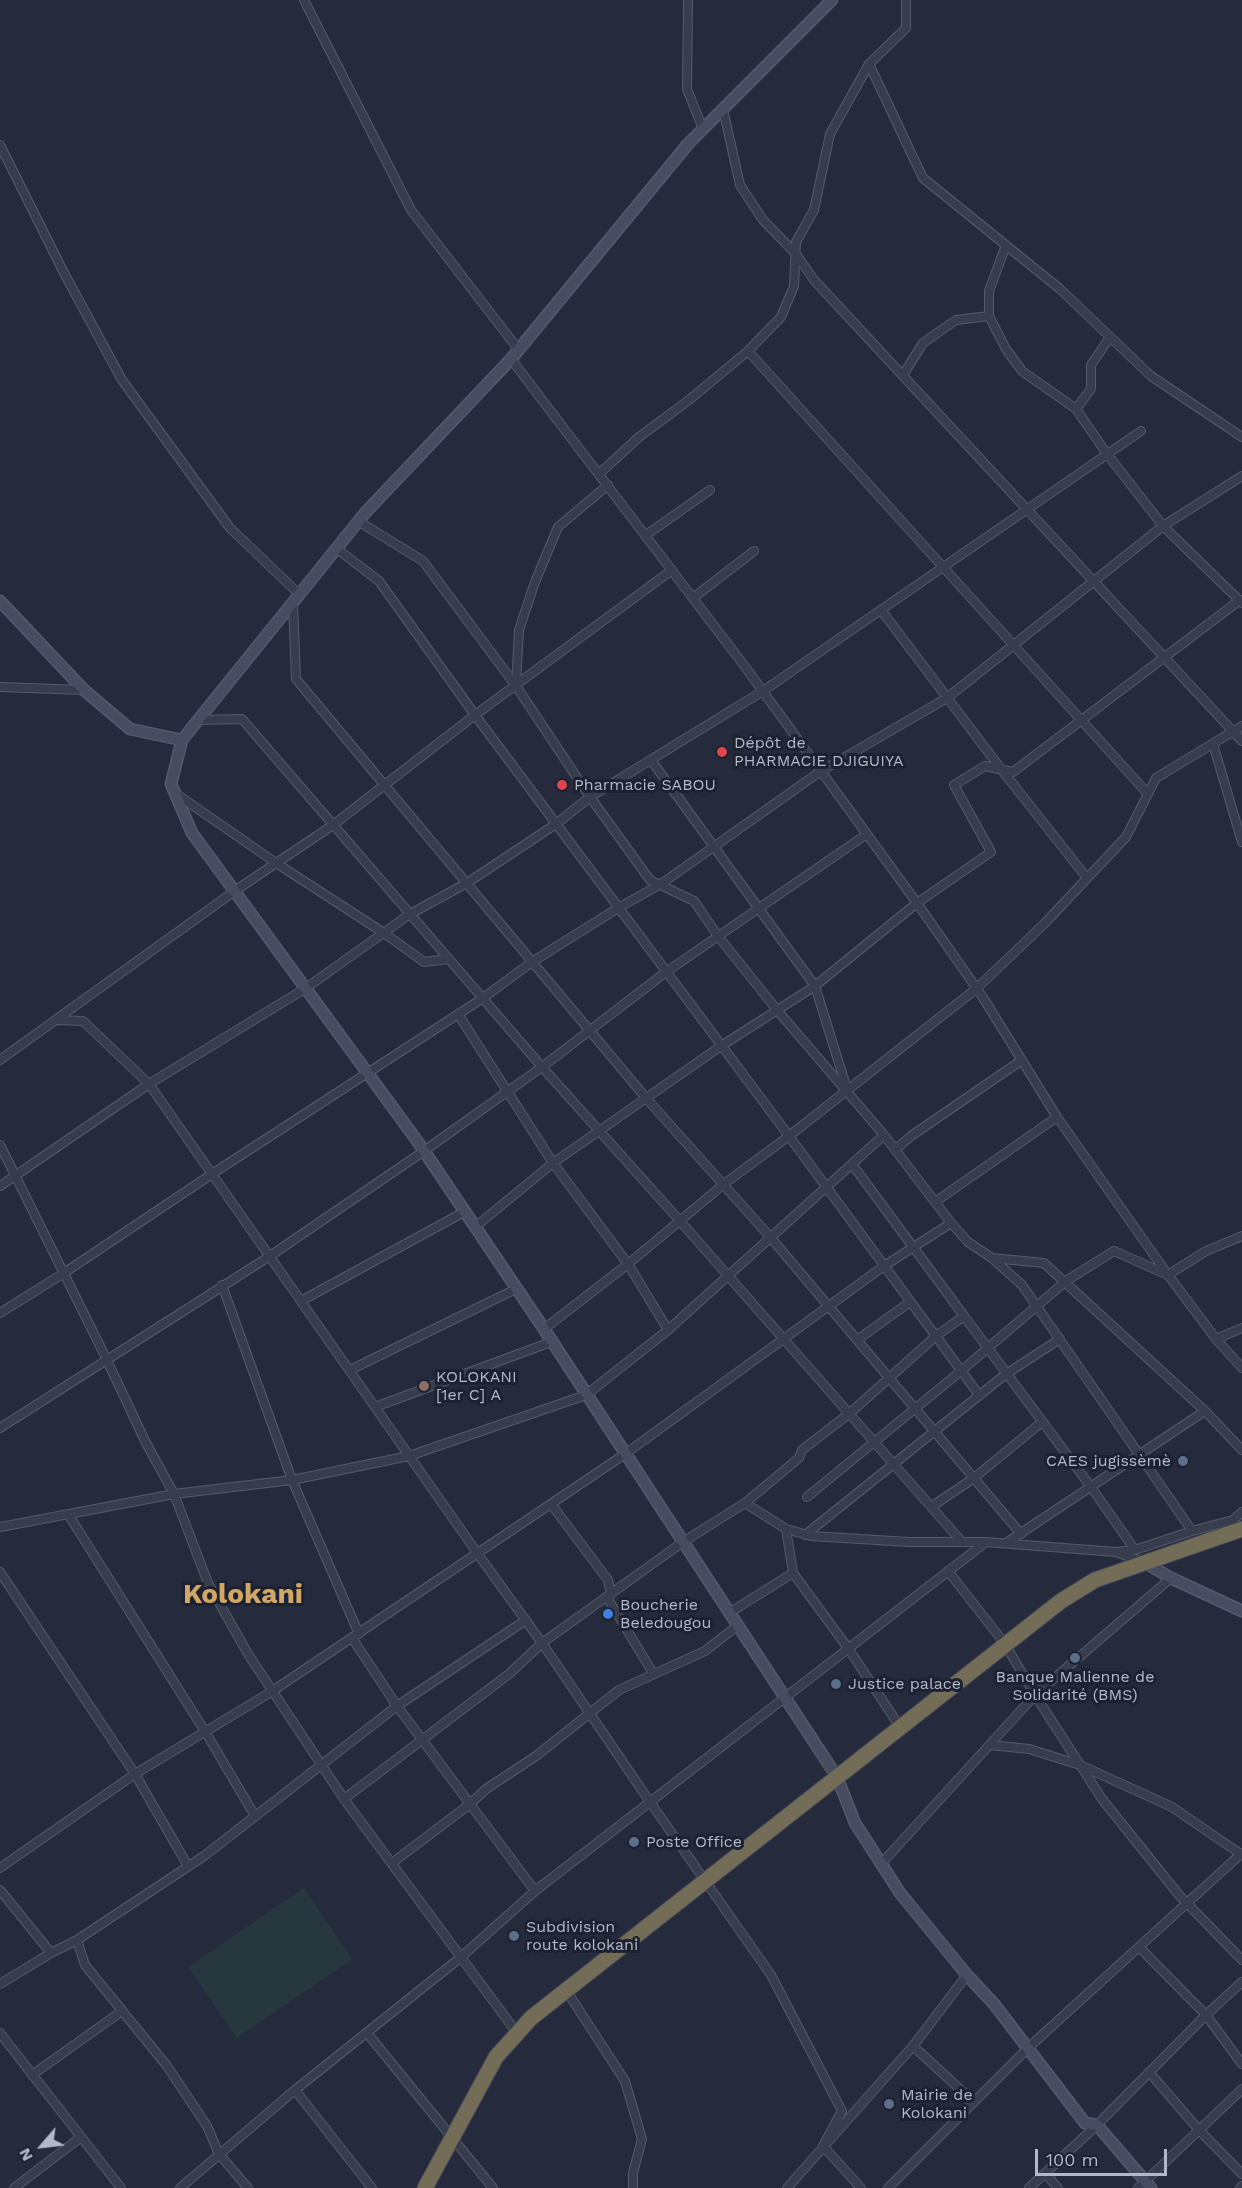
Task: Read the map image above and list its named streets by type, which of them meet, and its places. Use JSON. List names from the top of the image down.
{
  "districts": ["Kolokani"],
  "places": [
    "Dépôt de PHARMACIE DJIGUIYA",
    "Pharmacie SABOU",
    "KOLOKANI [1er C] A",
    "CAES jugissèmè",
    "Boucherie Beledougou",
    "Banque Malienne de Solidarité (BMS)",
    "Justice palace",
    "Poste Office",
    "Subdivision route kolokani",
    "Mairie de Kolokani"
  ],
  "scale_bar": "100 m",
  "north": "bottom left"
}
